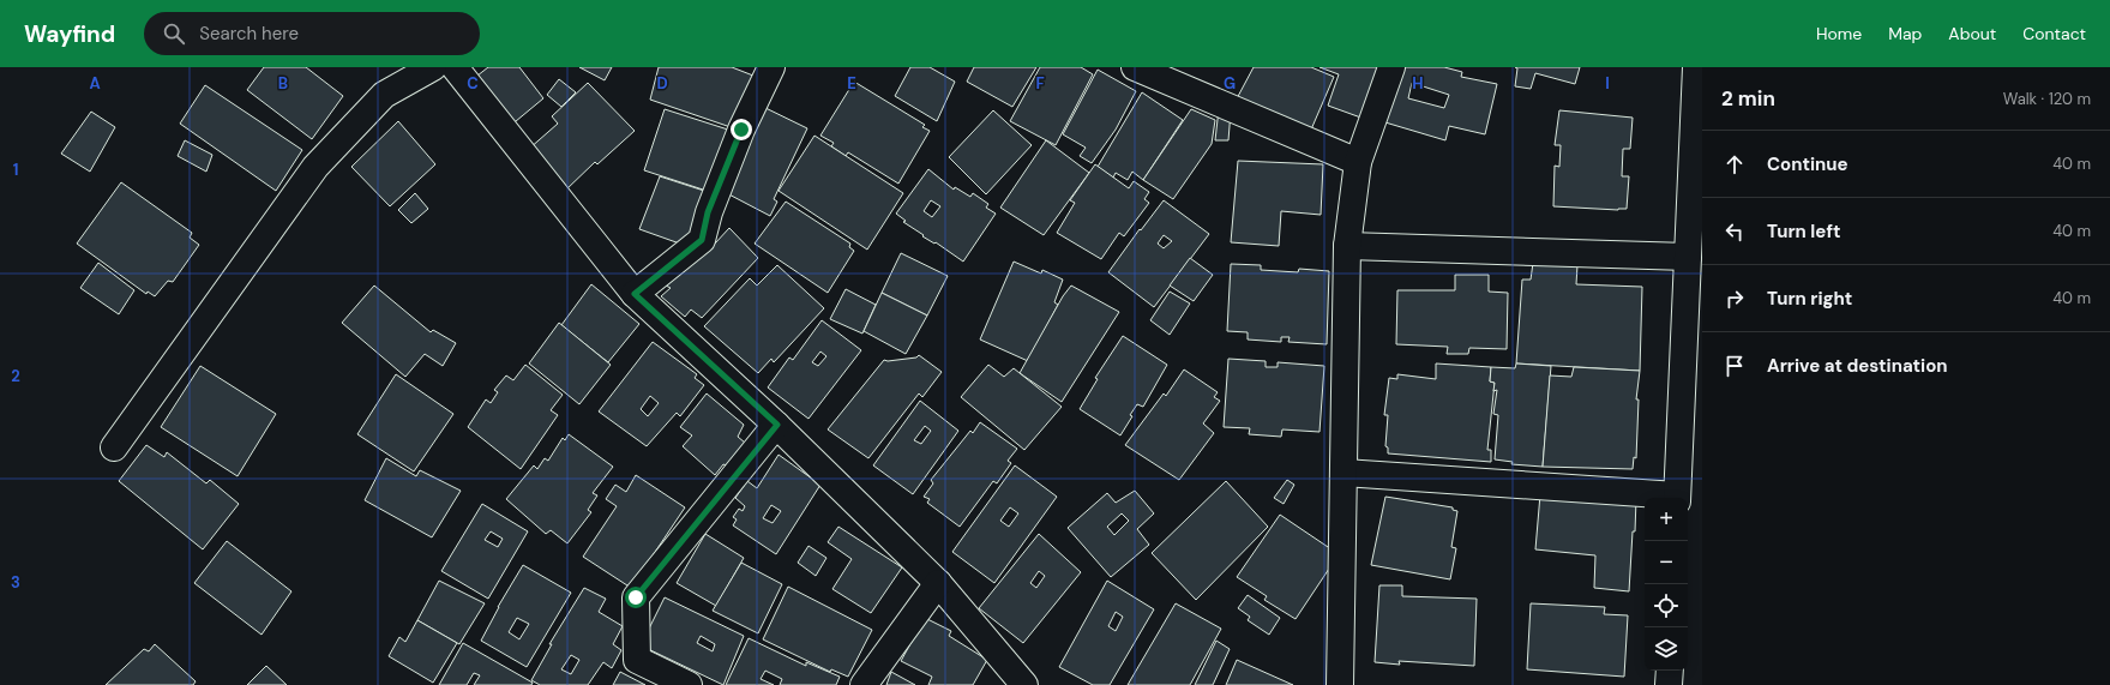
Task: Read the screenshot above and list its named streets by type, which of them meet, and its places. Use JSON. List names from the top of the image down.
{
  "page": {
    "header": "Wayfind",
    "search": "Search here",
    "nav": [
      "Home",
      "Map",
      "About",
      "Contact"
    ],
    "heading": ["2 min", "Walk · 120 m"],
    "list": [
      ["Continue", "40 m"],
      ["Turn left", "40 m"],
      ["Turn right", "40 m"],
      "Arrive at destination"
    ],
    "map_buttons": ["+", "−"]
  },
  "grid": {
    "columns": [
      "A",
      "B",
      "C",
      "D",
      "E",
      "F",
      "G",
      "H",
      "I"
    ],
    "rows": ["1", "2", "3"]
  }
}
